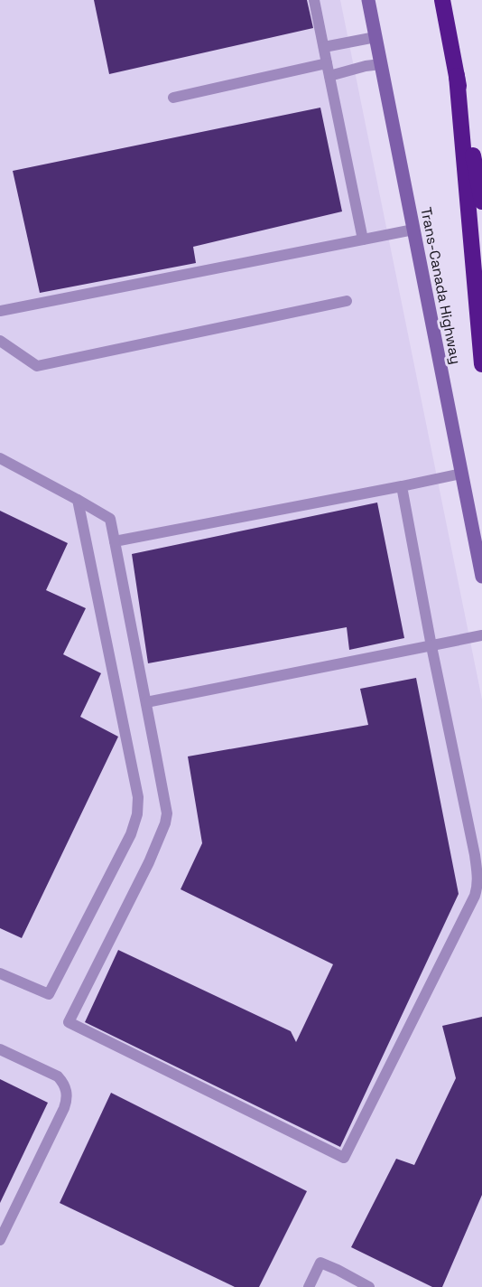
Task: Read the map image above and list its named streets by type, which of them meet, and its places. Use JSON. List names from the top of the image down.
{
  "streets": {
    "main road": ["Trans-Canada Highway"]
  }
}
